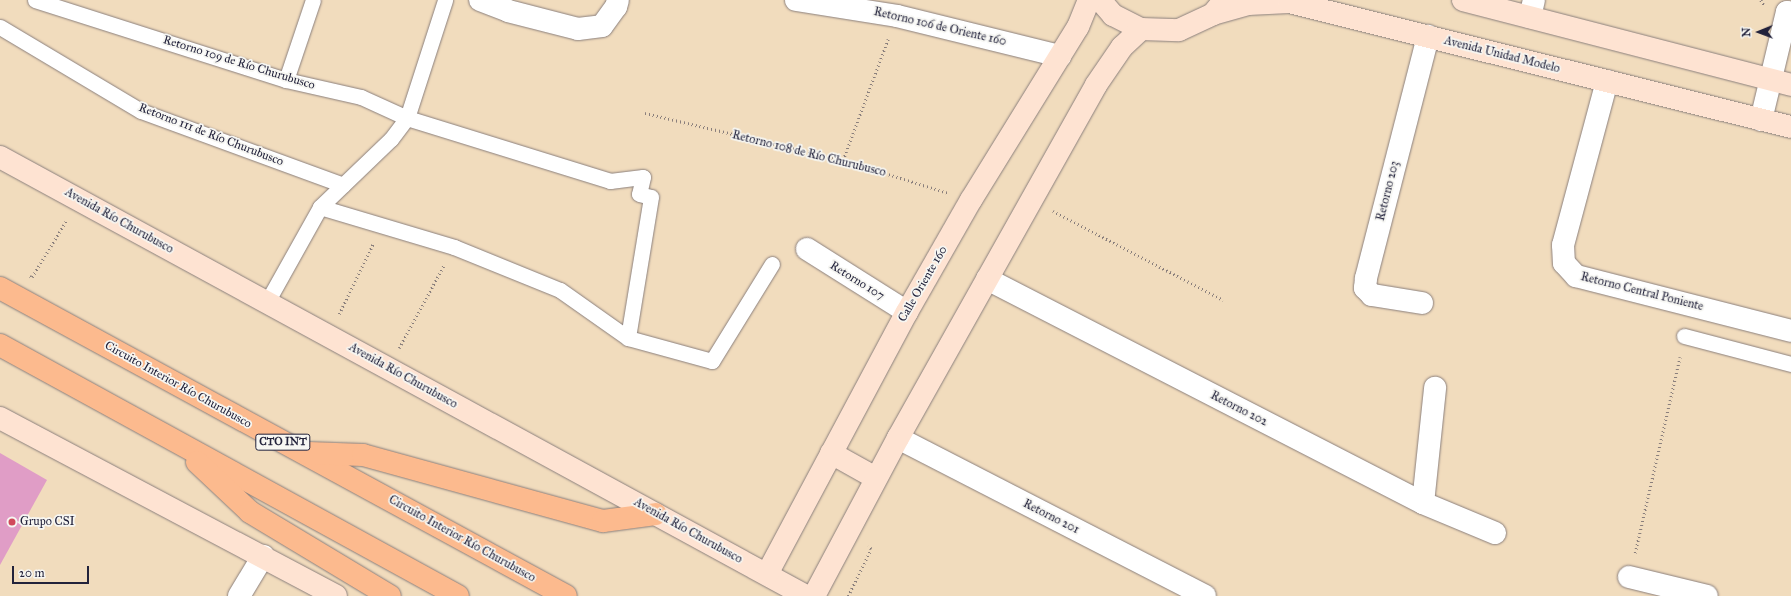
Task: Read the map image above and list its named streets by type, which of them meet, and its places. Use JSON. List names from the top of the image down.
{
  "streets": {
    "highway": ["Circuito Interior Río Churubusco", "CTO INT"],
    "street": [
      "Retorno 106 de Oriente 160",
      "Avenida Unidad Modelo",
      "Retorno 203",
      "Avenida Río Churubusco",
      "Retorno 107",
      "Calle Oriente 160",
      "Retorno Central Poniente",
      "Retorno 202",
      "Retorno 201"
    ],
    "lane": ["Retorno 109 de Río Churubusco", "Retorno 111 de Río Churubusco"],
    "path": ["Retorno 108 de Río Churubusco"]
  },
  "crossings": [
    ["Retorno 106 de Oriente 160", "Calle Oriente 160"],
    ["Avenida Unidad Modelo", "Retorno 203"],
    ["Avenida Unidad Modelo", "Retorno Central Poniente"],
    ["Retorno 108 de Río Churubusco", "Calle Oriente 160"],
    ["Avenida Río Churubusco", "Calle Oriente 160"],
    ["Retorno 107", "Calle Oriente 160"]
  ],
  "places": ["Grupo CSI"],
  "scale_bar": "20 m",
  "north": "left"
}
